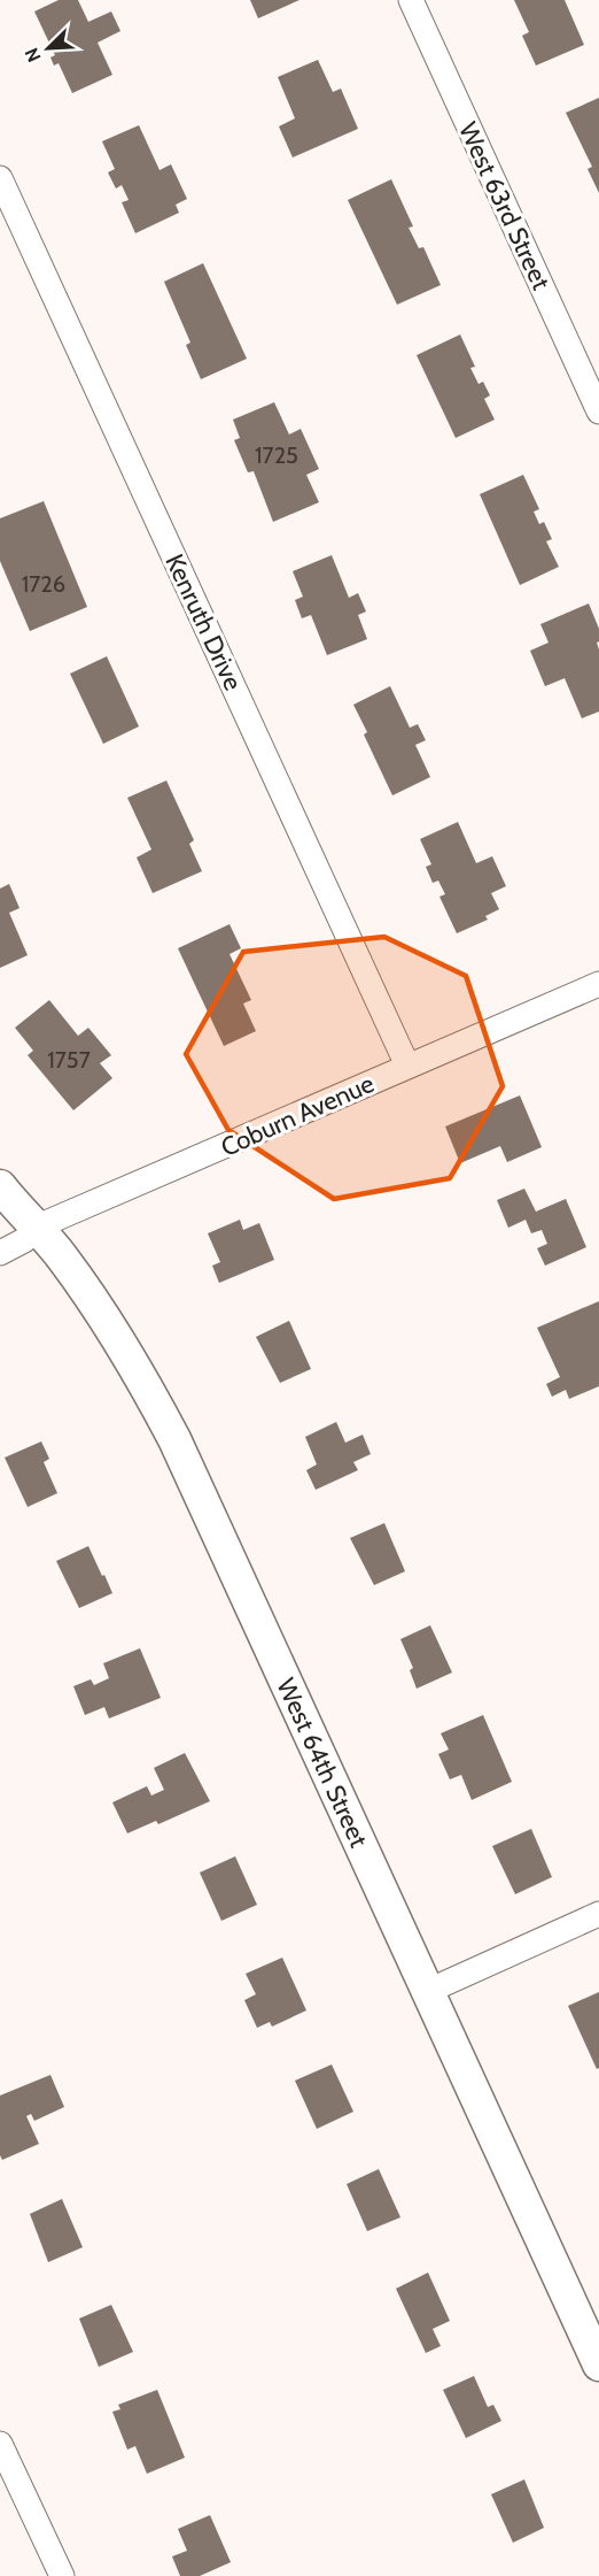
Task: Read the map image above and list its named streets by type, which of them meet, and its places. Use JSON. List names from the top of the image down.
{
  "streets": {
    "street": [
      "West 63rd Street",
      "Kenruth Drive",
      "Coburn Avenue",
      "West 64th Street"
    ]
  },
  "crossings": [
    ["Kenruth Drive", "Coburn Avenue"],
    ["Coburn Avenue", "West 64th Street"]
  ],
  "house_numbers": ["1725", "1726", "1757"],
  "north": "bottom left"
}
